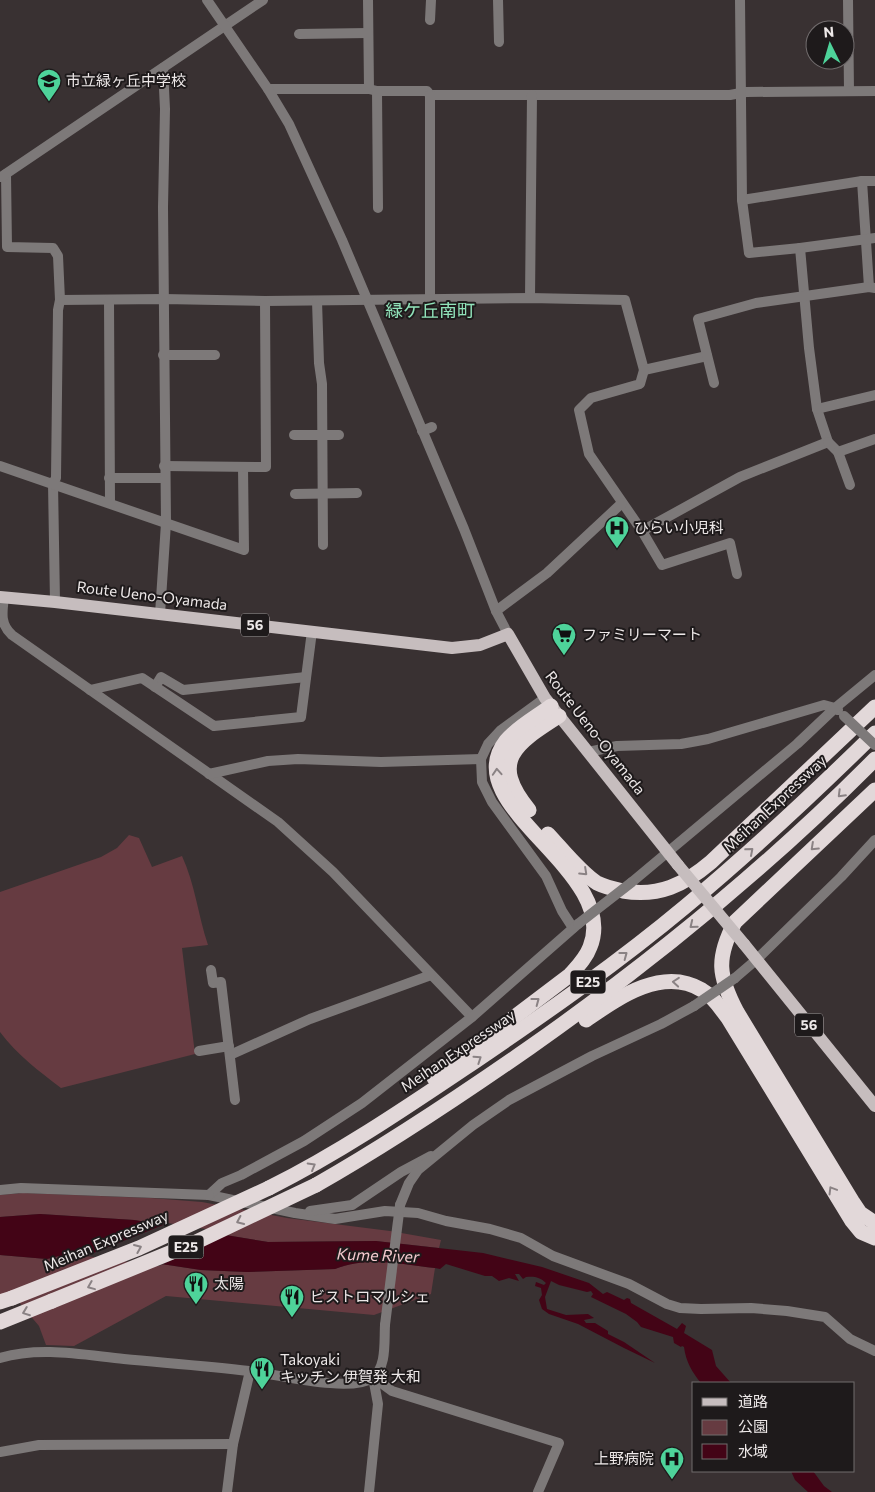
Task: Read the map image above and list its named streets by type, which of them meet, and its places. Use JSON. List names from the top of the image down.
{
  "streets": {
    "highway": ["Meihan Expressway", "E25"],
    "main road": ["Route Ueno-Oyamada", "56"]
  },
  "districts": ["緑ケ丘南町"],
  "water": ["Kume River"],
  "places": {
    "school or university": ["市立緑ヶ丘中学校"],
    "hospital": ["ひらい小児科", "上野病院"],
    "supermarket": ["ファミリーマート"],
    "restaurant": ["太陽", "ビストロマルシェ", "Takoyaki キッチン 伊賀発 大和"]
  },
  "legend": ["道路", "公園", "水域"],
  "north": "top"
}
